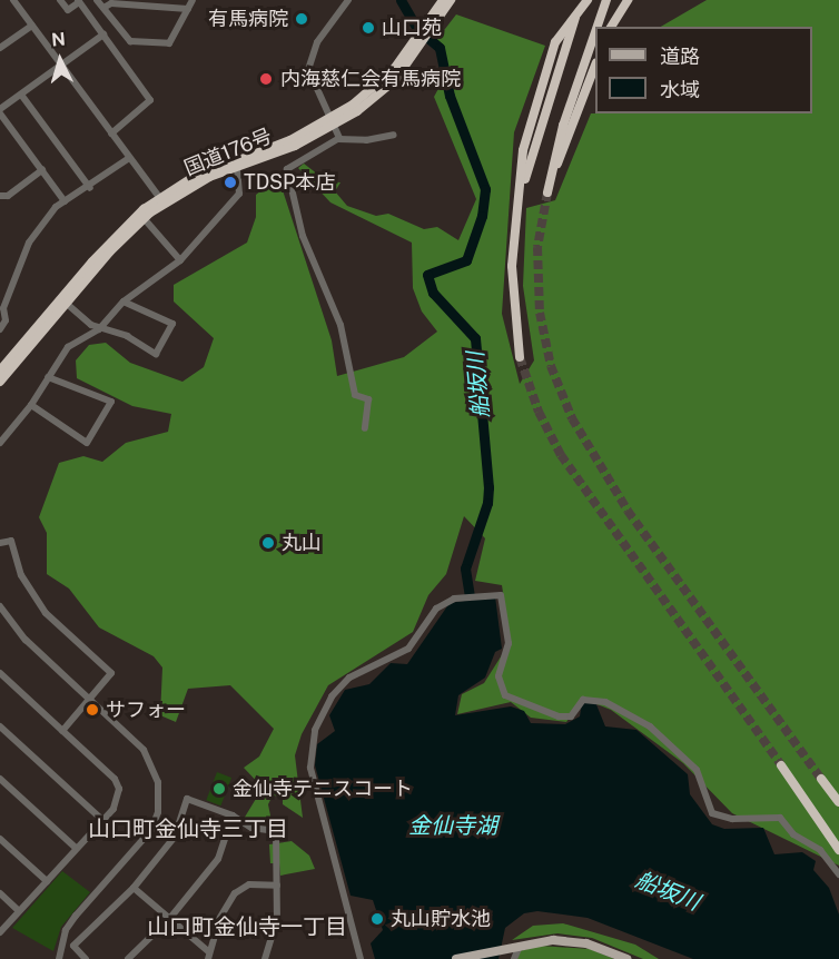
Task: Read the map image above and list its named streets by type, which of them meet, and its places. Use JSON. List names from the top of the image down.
{
  "streets": {
    "highway": ["国道176号"]
  },
  "districts": ["山口町金仙寺三丁目", "山口町金仙寺一丁目"],
  "water": ["船坂川", "金仙寺湖"],
  "places": [
    "有馬病院",
    "山口苑",
    "内海慈仁会有馬病院",
    "TDSP本店",
    "丸山",
    "サフォー",
    "金仙寺テニスコート",
    "丸山貯水池"
  ],
  "legend": ["道路", "水域"],
  "north": "top"
}
